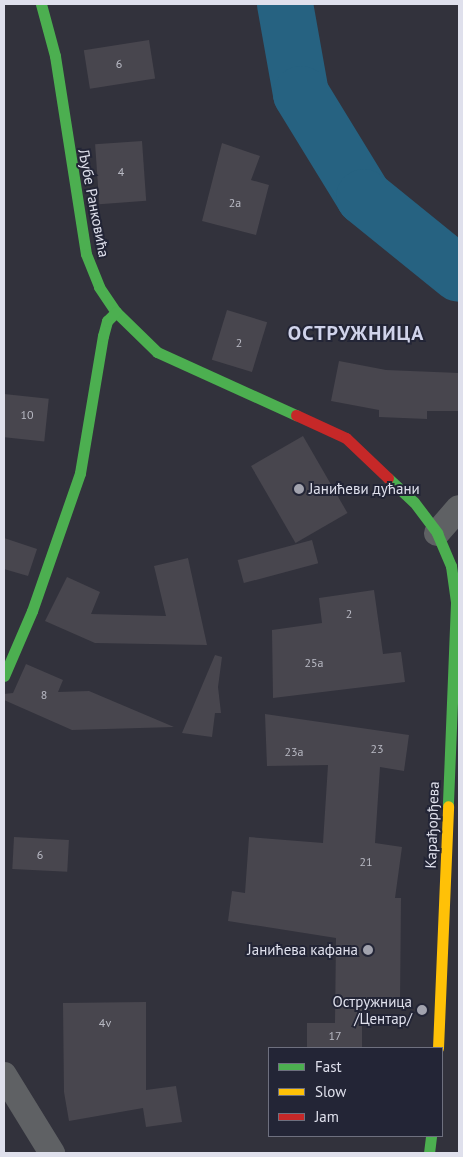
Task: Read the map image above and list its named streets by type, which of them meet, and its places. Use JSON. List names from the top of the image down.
{
  "streets": {
    "street": ["Љубе Ранковића", "Карађорђева"]
  },
  "crossings": [
    ["Љубе Ранковића", "Карађорђева"]
  ],
  "districts": ["ОСТРУЖНИЦА"],
  "places": ["Јанићеви дућани", "Јанићева кафана", "Остружница /Центар/"],
  "house_numbers": [
    "6",
    "4",
    "2a",
    "2",
    "10",
    "2",
    "25a",
    "8",
    "23",
    "23a",
    "6",
    "21",
    "4v",
    "17"
  ],
  "legend": ["Fast", "Slow", "Jam"]
}
